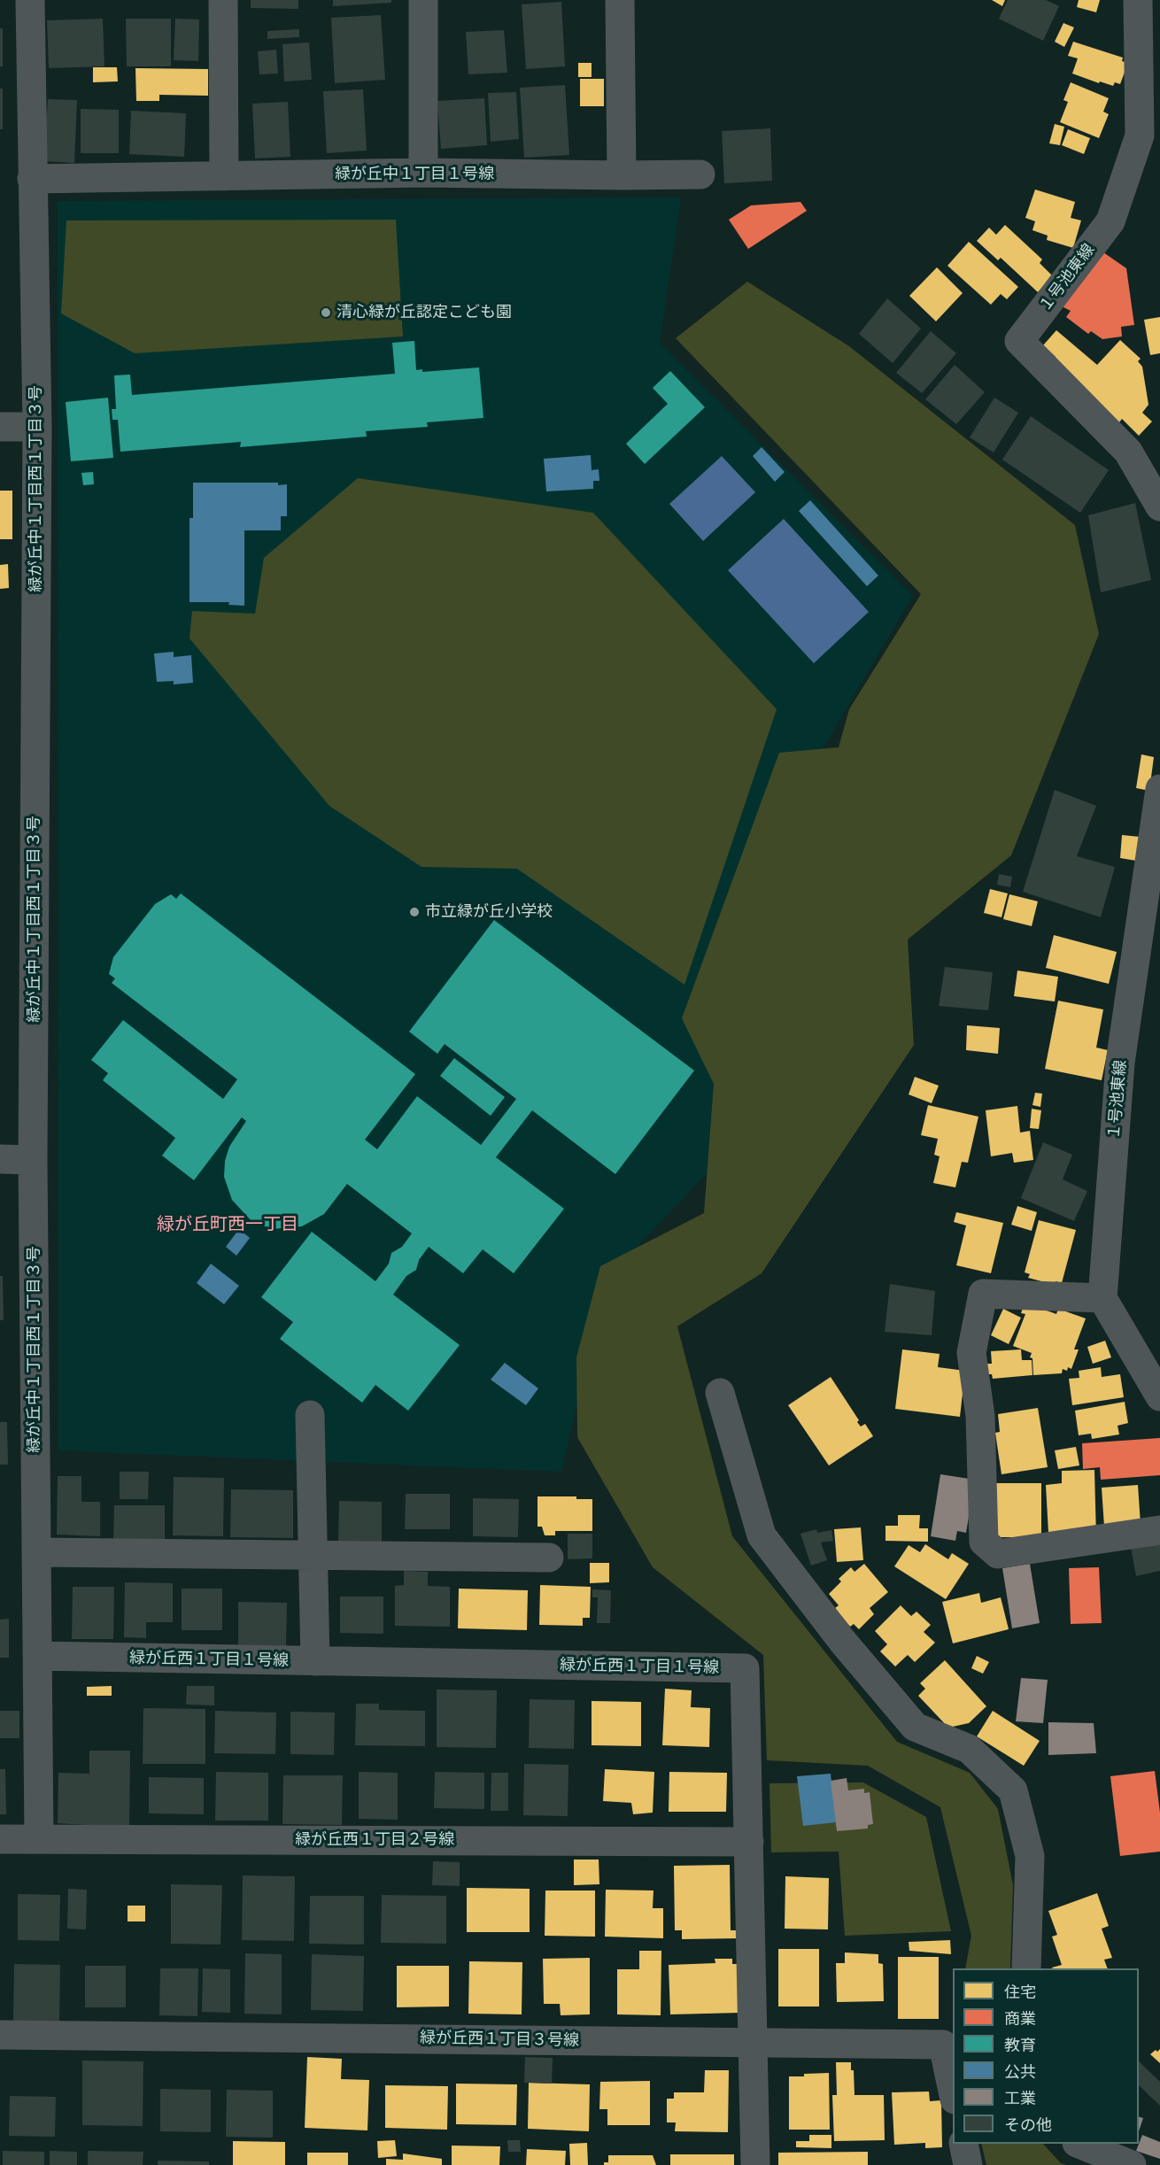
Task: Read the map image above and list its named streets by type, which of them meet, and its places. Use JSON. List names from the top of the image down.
{
  "streets": {
    "street": [
      "緑が丘中１丁目１号線",
      "１号池東線",
      "緑が丘中１丁目西１丁目３号",
      "緑が丘西１丁目１号線",
      "緑が丘西１丁目２号線",
      "緑が丘西１丁目３号線"
    ]
  },
  "crossings": [
    ["緑が丘中１丁目１号線", "緑が丘中１丁目西１丁目３号"],
    ["緑が丘中１丁目西１丁目３号", "緑が丘西１丁目１号線"],
    ["緑が丘中１丁目西１丁目３号", "緑が丘西１丁目２号線"],
    ["緑が丘西１丁目１号線", "緑が丘西１丁目２号線"],
    ["緑が丘西１丁目１号線", "緑が丘西１丁目３号線"]
  ],
  "districts": ["緑が丘町西一丁目"],
  "places": ["清心緑が丘認定こども園", "市立緑が丘小学校"],
  "legend": [
    "住宅",
    "商業",
    "教育",
    "公共",
    "工業",
    "その他"
  ]
}
